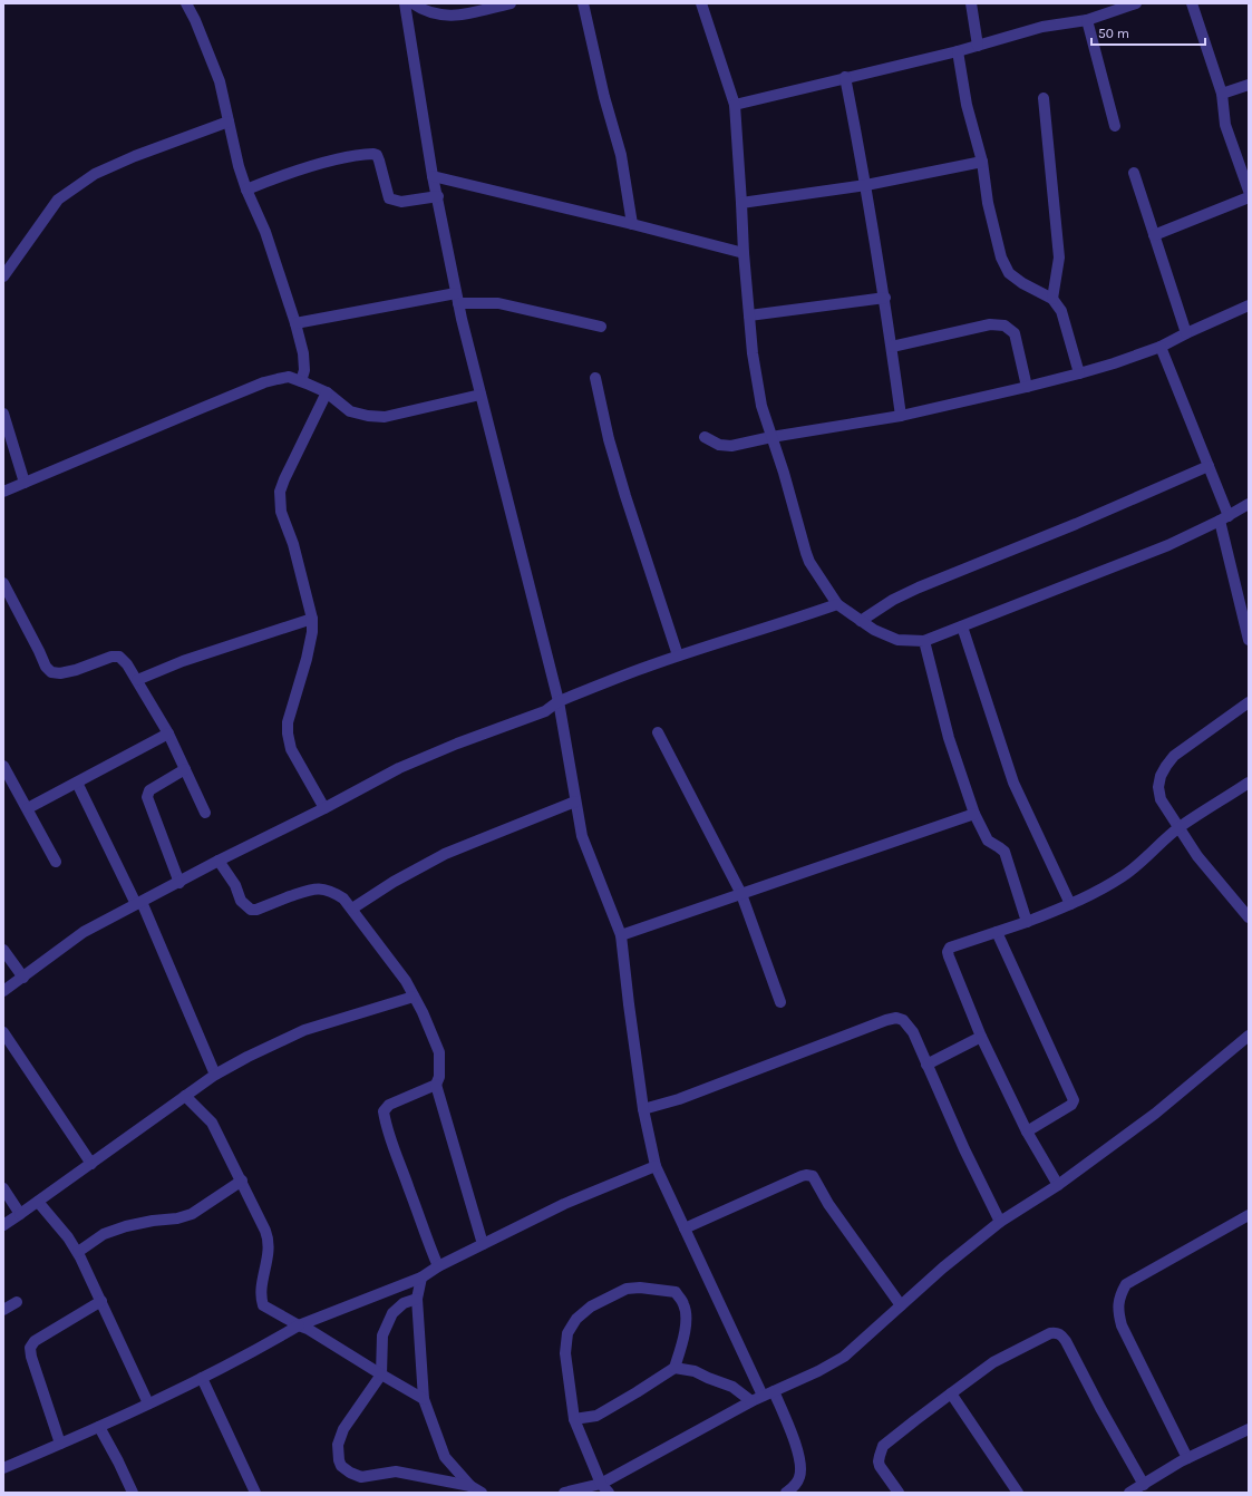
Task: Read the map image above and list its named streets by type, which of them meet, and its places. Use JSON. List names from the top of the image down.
{
  "scale_bar": "50 m"
}
